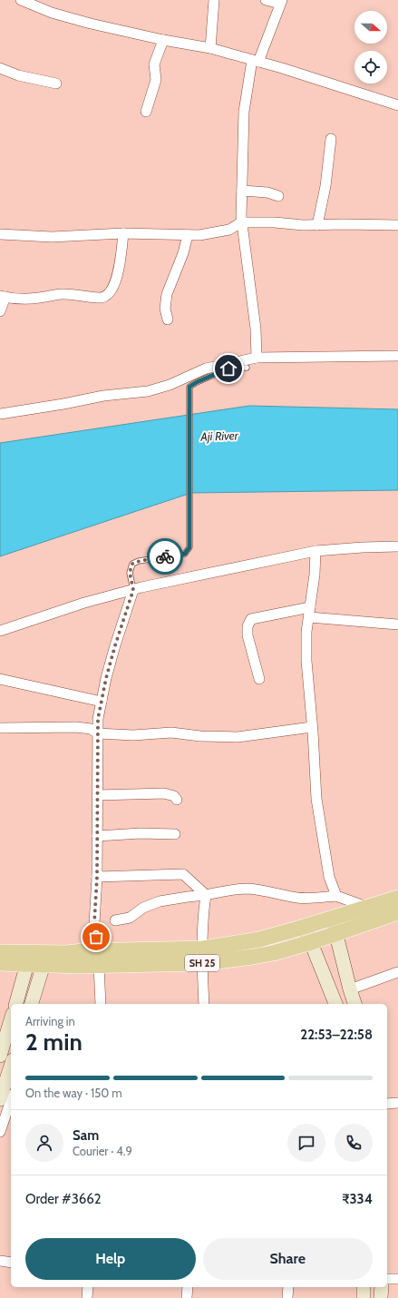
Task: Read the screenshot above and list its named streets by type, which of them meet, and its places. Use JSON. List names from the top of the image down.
{
  "streets": {
    "main road": ["SH 25"]
  },
  "water": ["Aji River"],
  "north": "right",
  "page": {
    "heading": ["2 min", "Arriving in", "22:53–22:58"],
    "panel": [
      "Sam",
      "Courier · 4.9",
      "Order #3662",
      "₹334"
    ],
    "bar": "On the way · 150 m",
    "buttons": ["Help", "Share"]
  }
}
